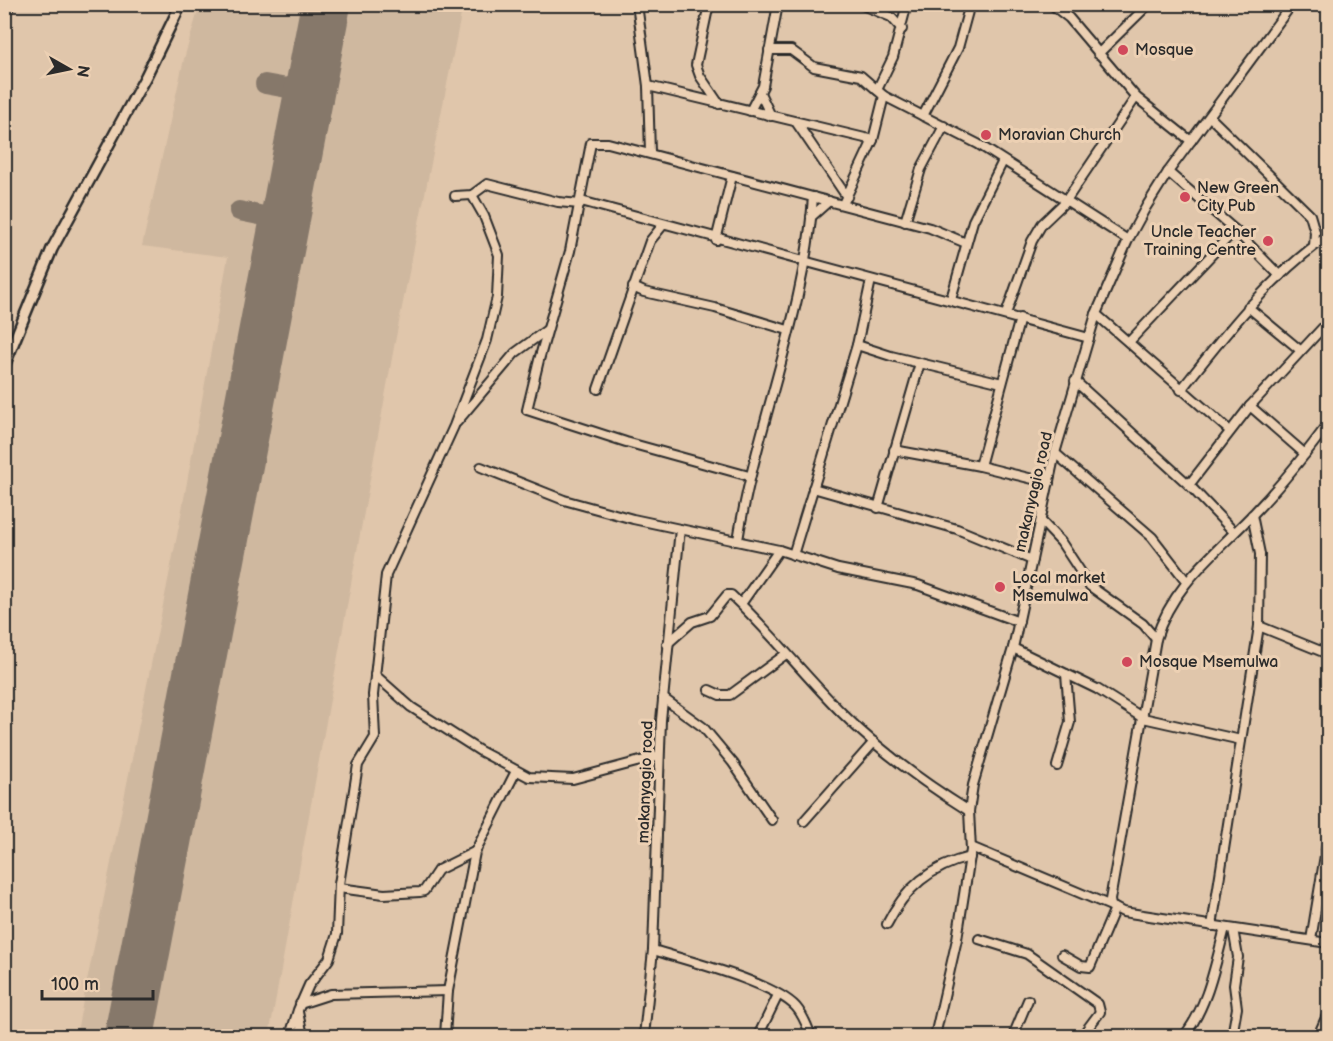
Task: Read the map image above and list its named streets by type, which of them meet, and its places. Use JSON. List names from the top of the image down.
{
  "streets": {
    "street": ["makanyagio road"]
  },
  "places": [
    "Mosque",
    "Moravian Church",
    "New Green City Pub",
    "Uncle Teacher Training Centre",
    "Local market Msemulwa",
    "Mosque Msemulwa"
  ],
  "scale_bar": "100 m",
  "north": "right"
}
